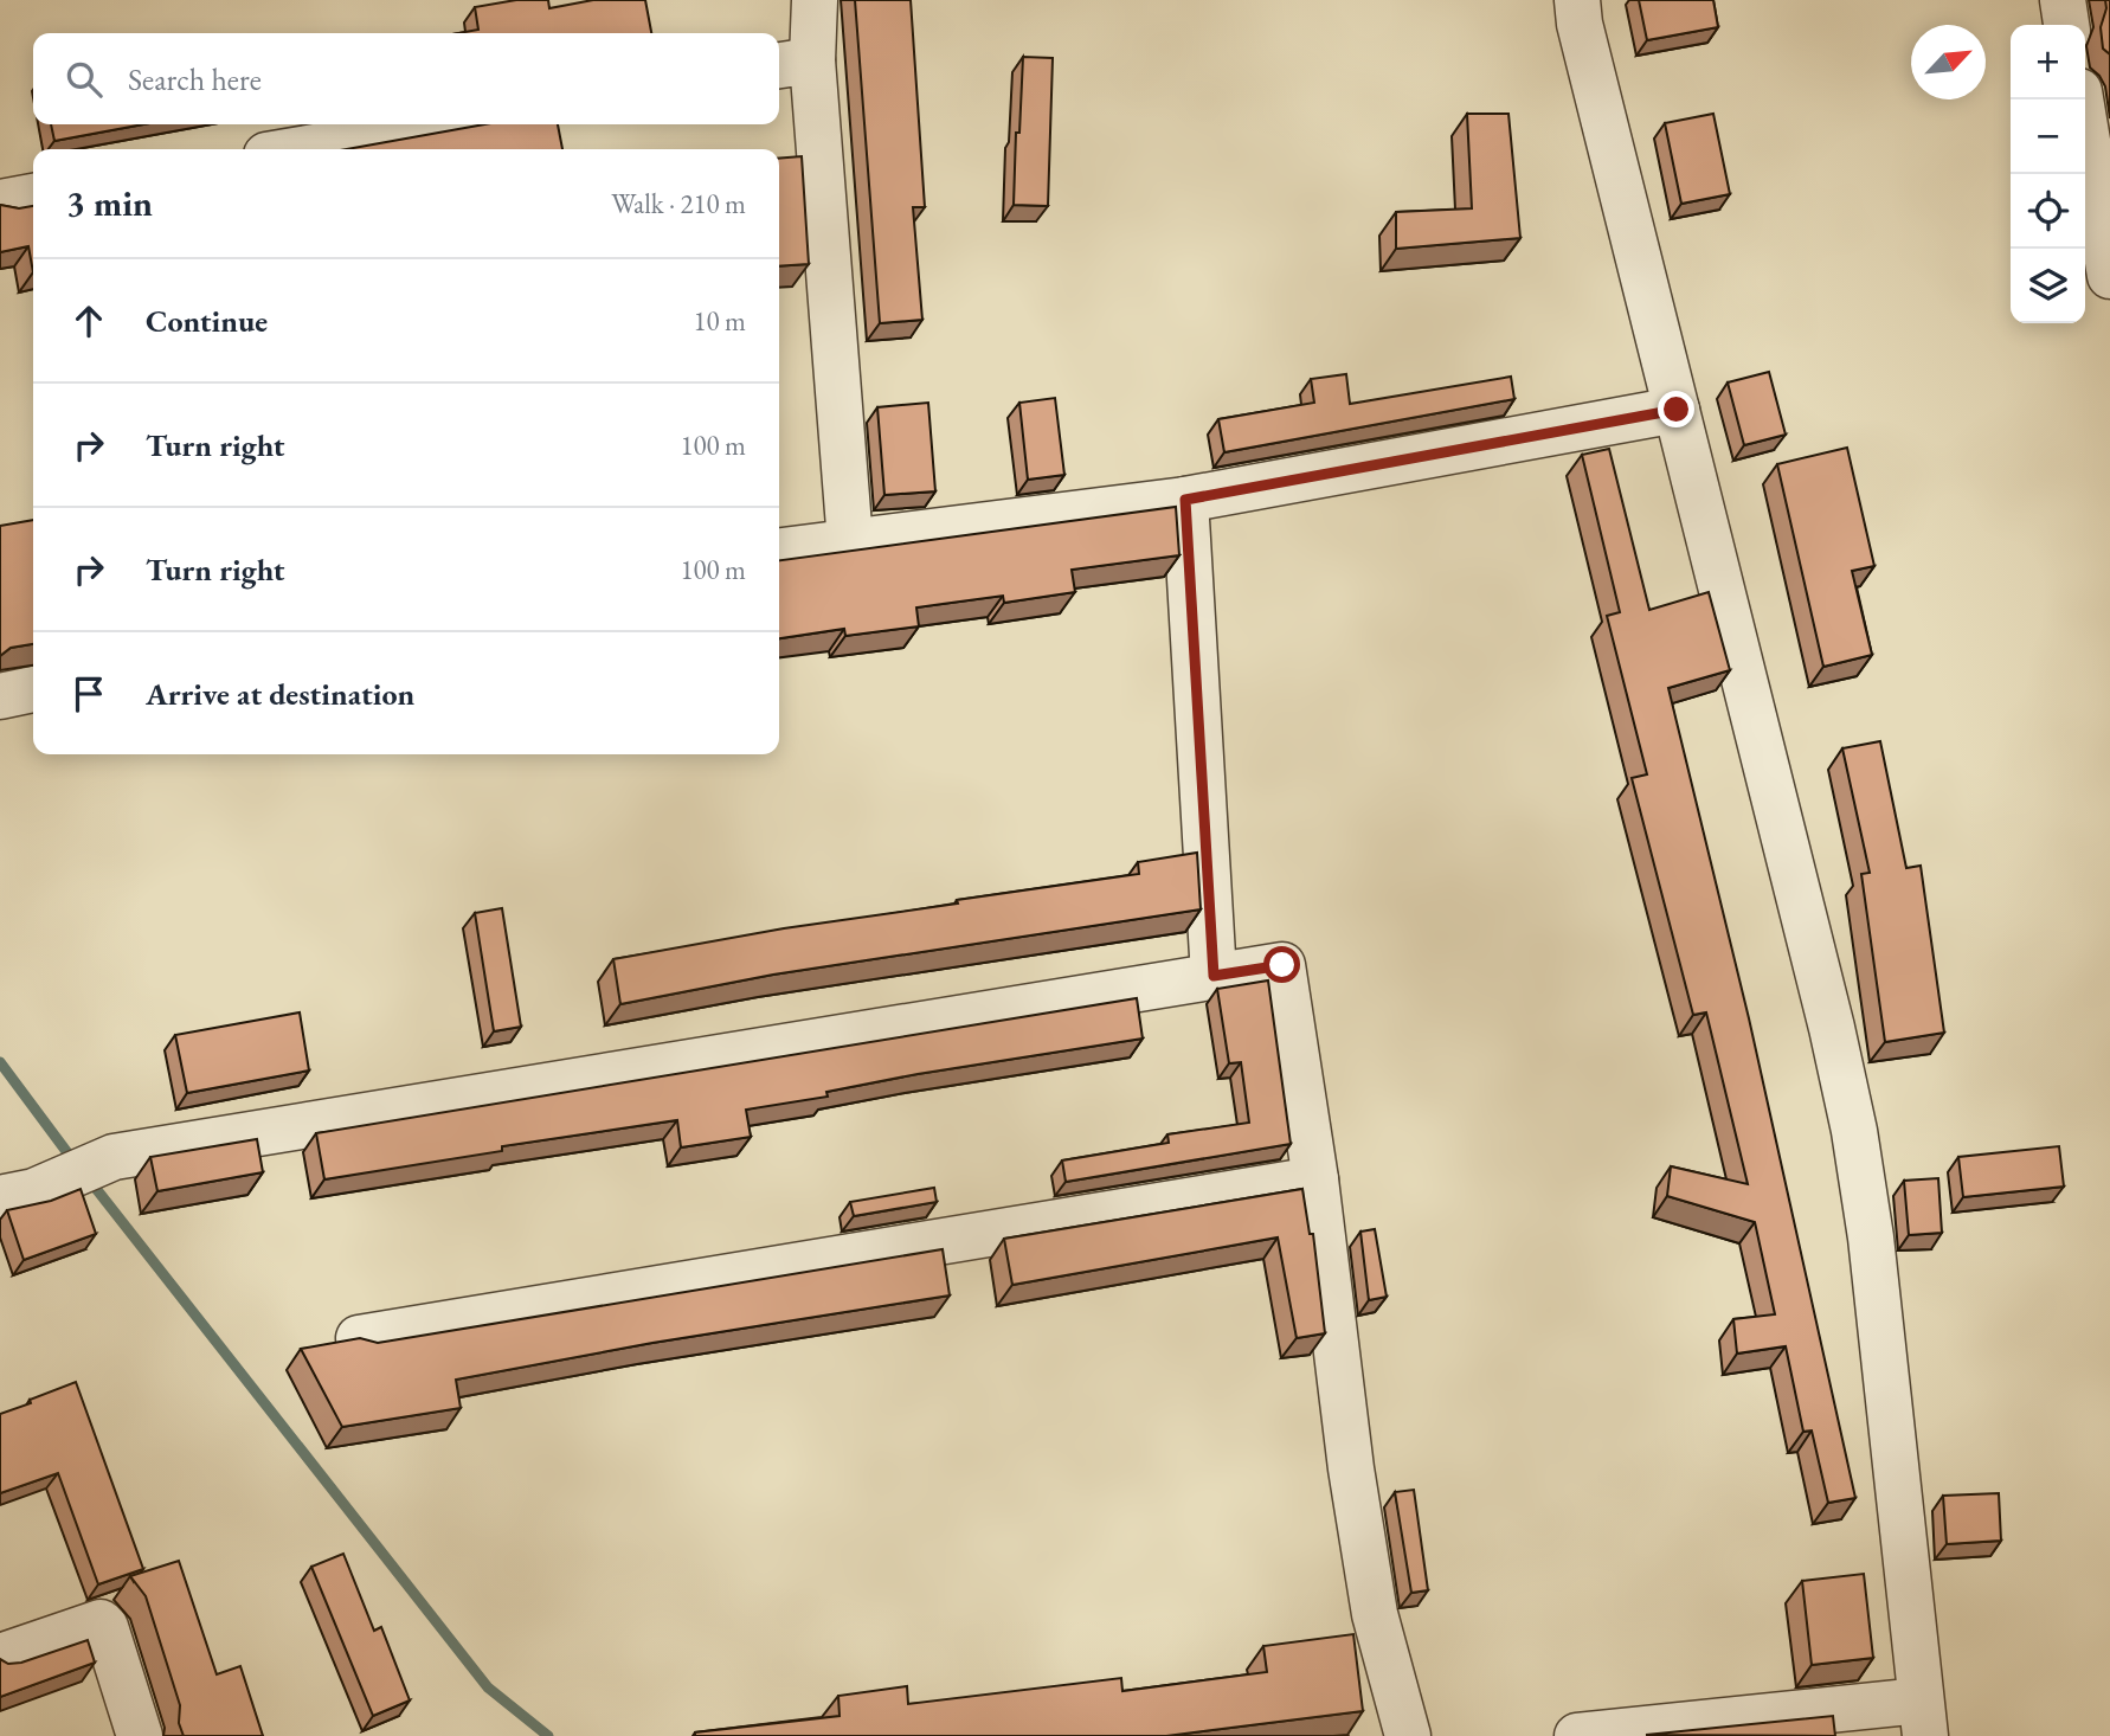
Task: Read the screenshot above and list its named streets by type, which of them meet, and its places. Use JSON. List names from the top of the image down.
{
  "north": "top right",
  "page": {
    "map_buttons": ["+", "−"],
    "search": "Search here",
    "heading": ["3 min", "Walk · 210 m"],
    "list": [
      ["Continue", "10 m"],
      ["Turn right", "100 m"],
      ["Turn right", "100 m"],
      "Arrive at destination"
    ]
  }
}
